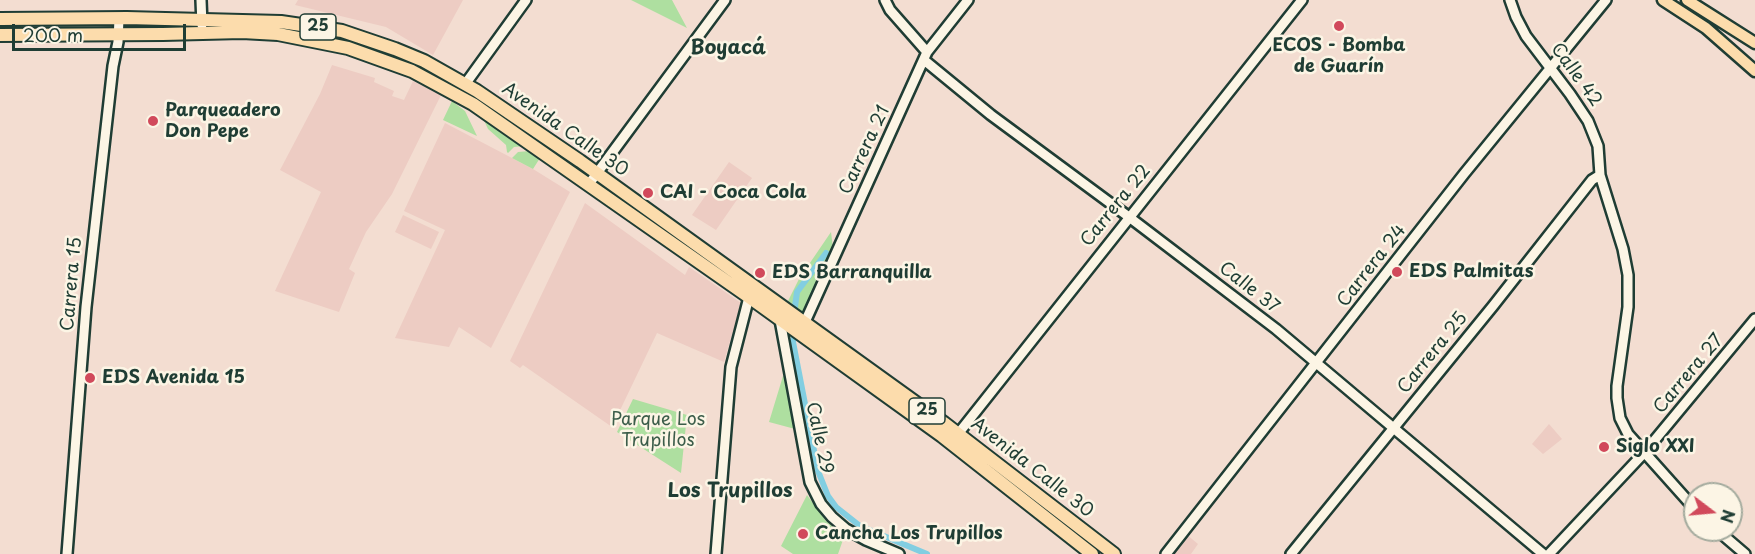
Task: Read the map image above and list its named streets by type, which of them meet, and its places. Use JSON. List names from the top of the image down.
{
  "streets": {
    "highway": ["25", "Avenida Calle 30"],
    "street": [
      "Calle 42",
      "Carrera 21",
      "Carrera 22",
      "Carrera 24",
      "Carrera 15",
      "Calle 37",
      "Carrera 25",
      "Carrera 27",
      "Calle 29"
    ]
  },
  "crossings": [
    ["Calle 42", "Carrera 24"],
    ["Calle 42", "Carrera 25"],
    ["Calle 42", "Carrera 27"],
    ["Avenida Calle 30", "Carrera 21"],
    ["Avenida Calle 30", "Carrera 22"],
    ["Avenida Calle 30", "Carrera 15"],
    ["Avenida Calle 30", "Calle 29"],
    ["Carrera 21", "Calle 37"],
    ["Carrera 22", "Calle 37"],
    ["Carrera 24", "Calle 37"],
    ["Calle 37", "Carrera 25"]
  ],
  "districts": ["Boyacá", "Los Trupillos"],
  "parks": ["Parque Los Trupillos"],
  "places": [
    "ECOS - Bomba de Guarín",
    "Parqueadero Don Pepe",
    "CAI - Coca Cola",
    "EDS Palmitas",
    "EDS Barranquilla",
    "EDS Avenida 15",
    "Siglo XXI",
    "Cancha Los Trupillos"
  ],
  "scale_bar": "200 m",
  "north": "right"
}
